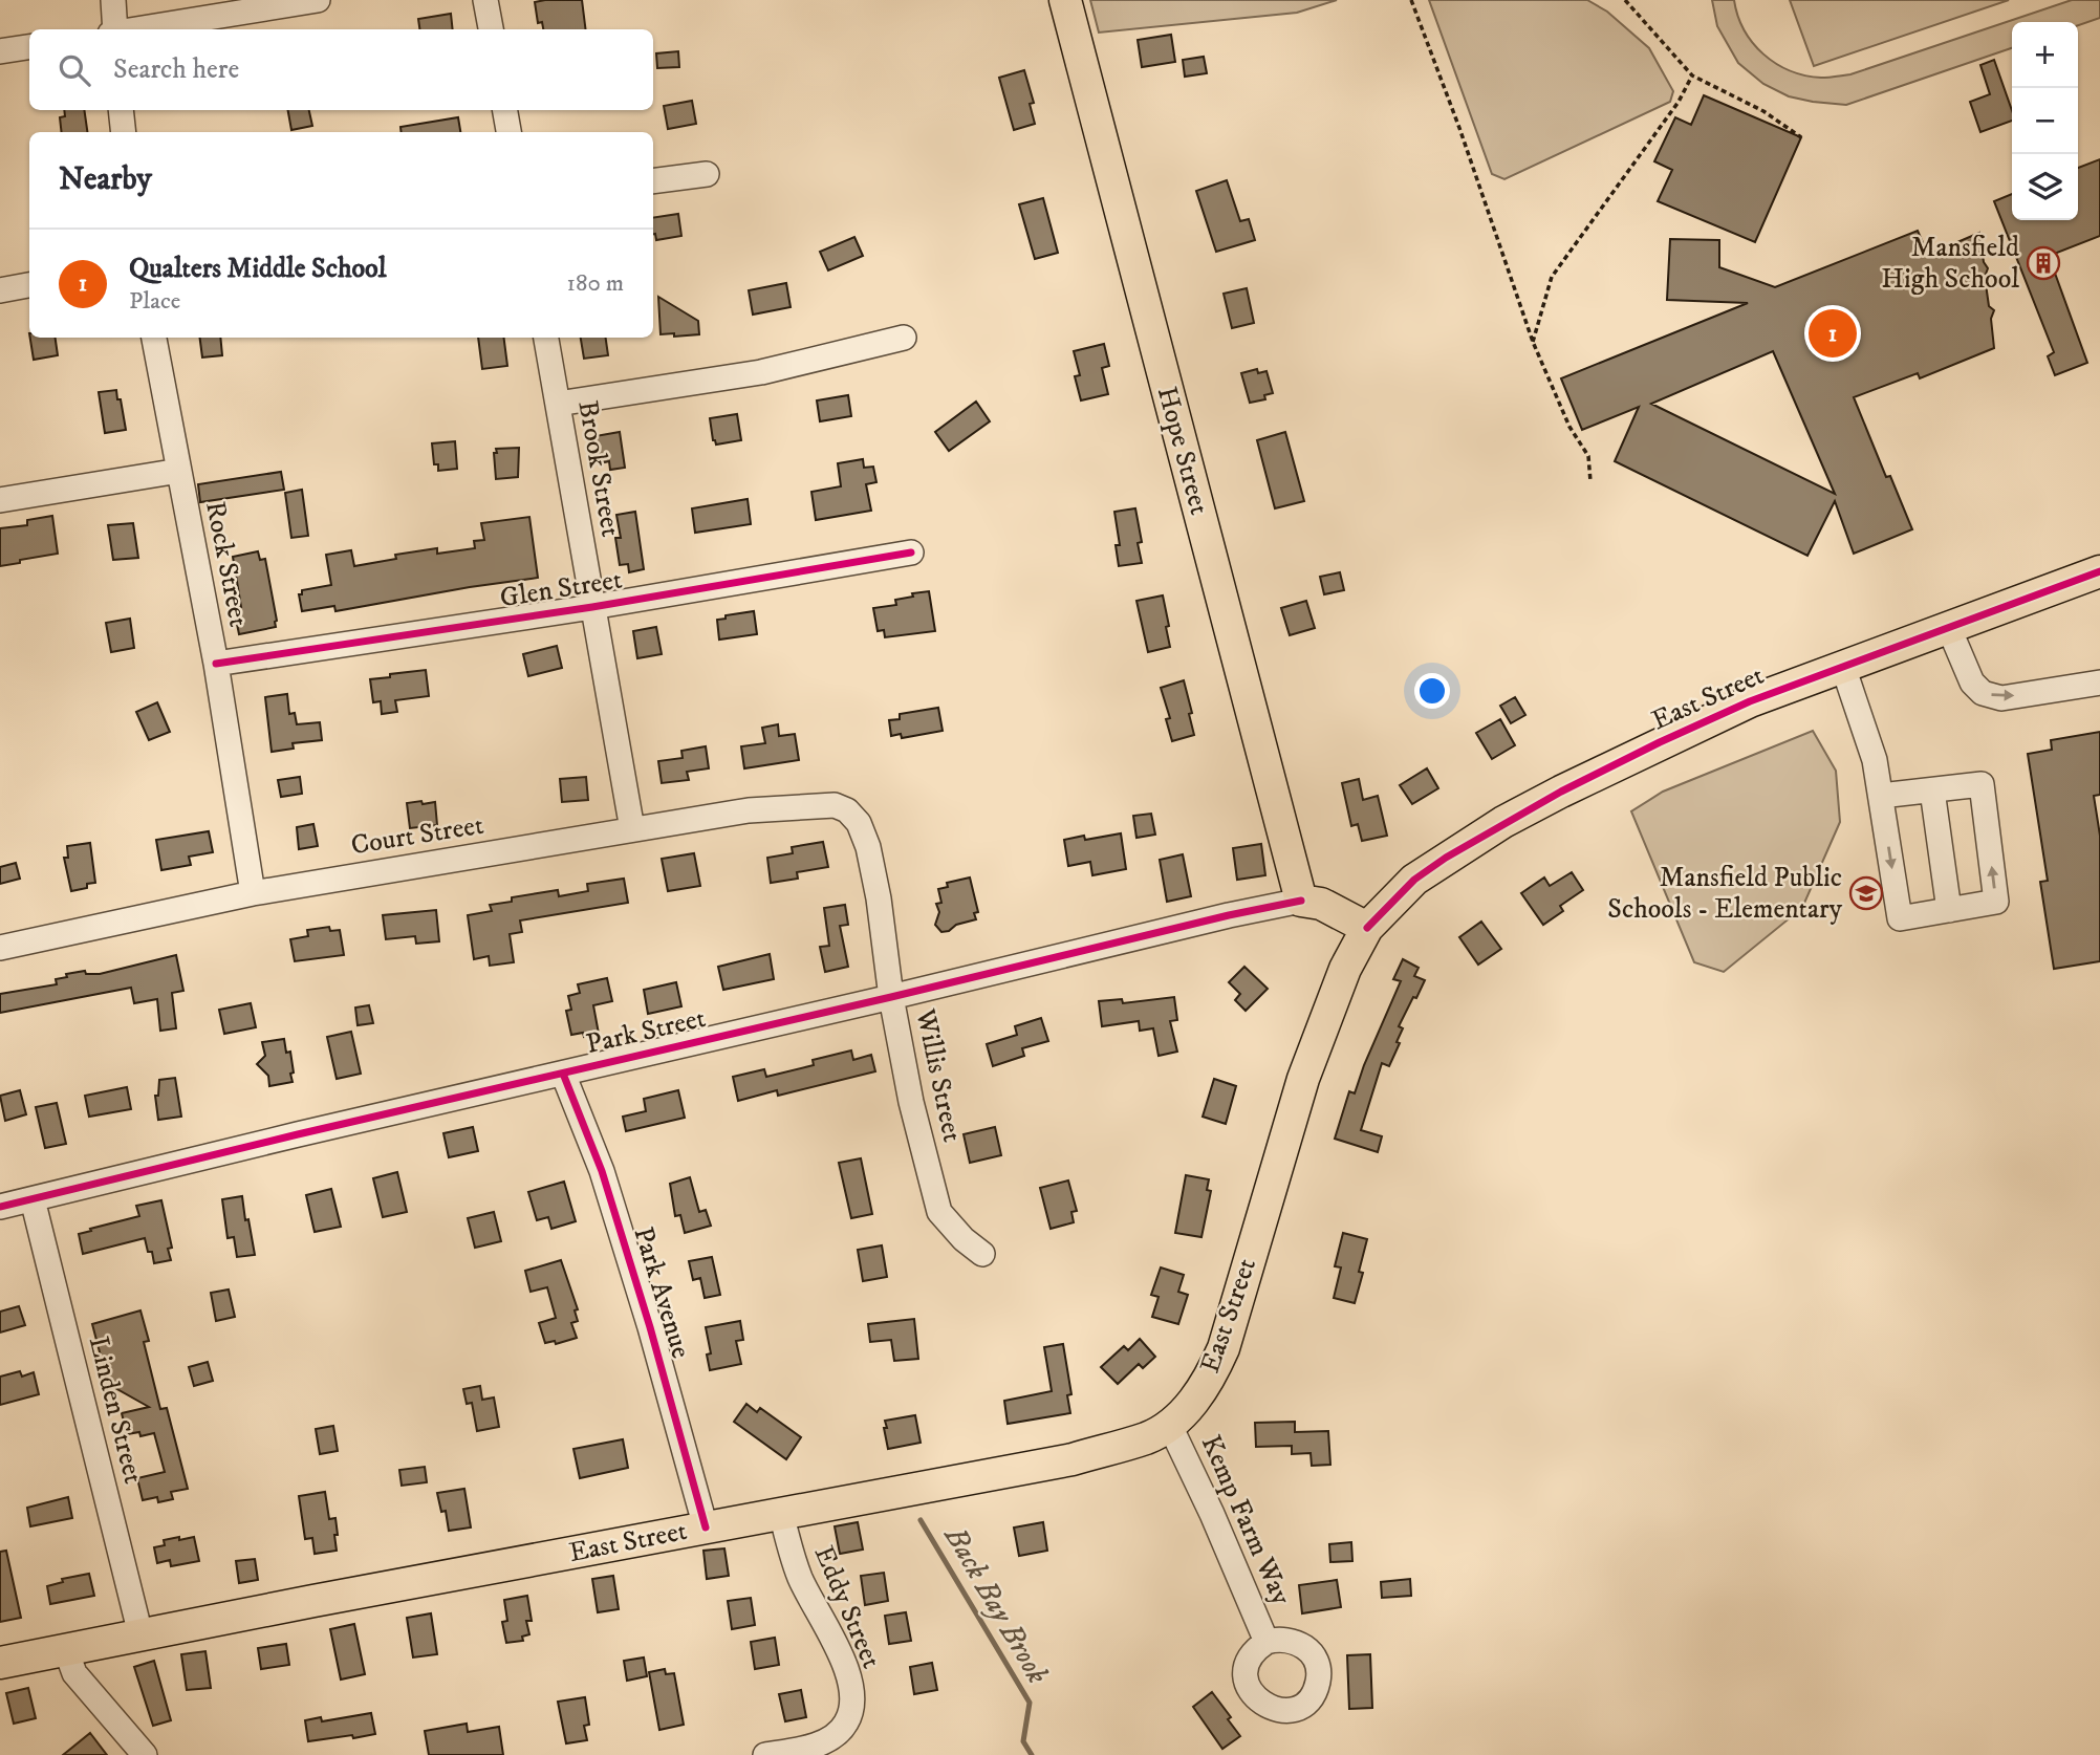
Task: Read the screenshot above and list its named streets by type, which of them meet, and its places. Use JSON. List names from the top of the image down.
{
  "streets": {
    "main road": ["Hope Street", "East Street", "Park Street"],
    "street": [
      "Brook Street",
      "Rock Street",
      "Glen Street",
      "Court Street",
      "Willis Street",
      "Park Avenue",
      "Linden Street",
      "Kemp Farm Way",
      "Eddy Street"
    ]
  },
  "crossings": [
    ["Hope Street", "Park Street"],
    ["Brook Street", "Glen Street"],
    ["Brook Street", "Court Street"],
    ["Rock Street", "Glen Street"],
    ["Rock Street", "Court Street"],
    ["East Street", "Park Street"],
    ["East Street", "Park Avenue"],
    ["East Street", "Linden Street"],
    ["East Street", "Kemp Farm Way"],
    ["East Street", "Eddy Street"],
    ["Court Street", "Willis Street"],
    ["Park Street", "Willis Street"],
    ["Park Street", "Park Avenue"],
    ["Park Street", "Linden Street"]
  ],
  "water": ["Back Bay Brook"],
  "places": {
    "building": ["Mansfield High School"],
    "school or university": ["Mansfield Public Schools - Elementary"]
  },
  "page": {
    "map_buttons": ["+", "−"],
    "search": "Search here",
    "heading": "Nearby",
    "list": [
      {
        "mark": "1",
        "name": "Qualters Middle School",
        "note": "Place",
        "value": "180 m"
      }
    ],
    "pins": "1"
  }
}
